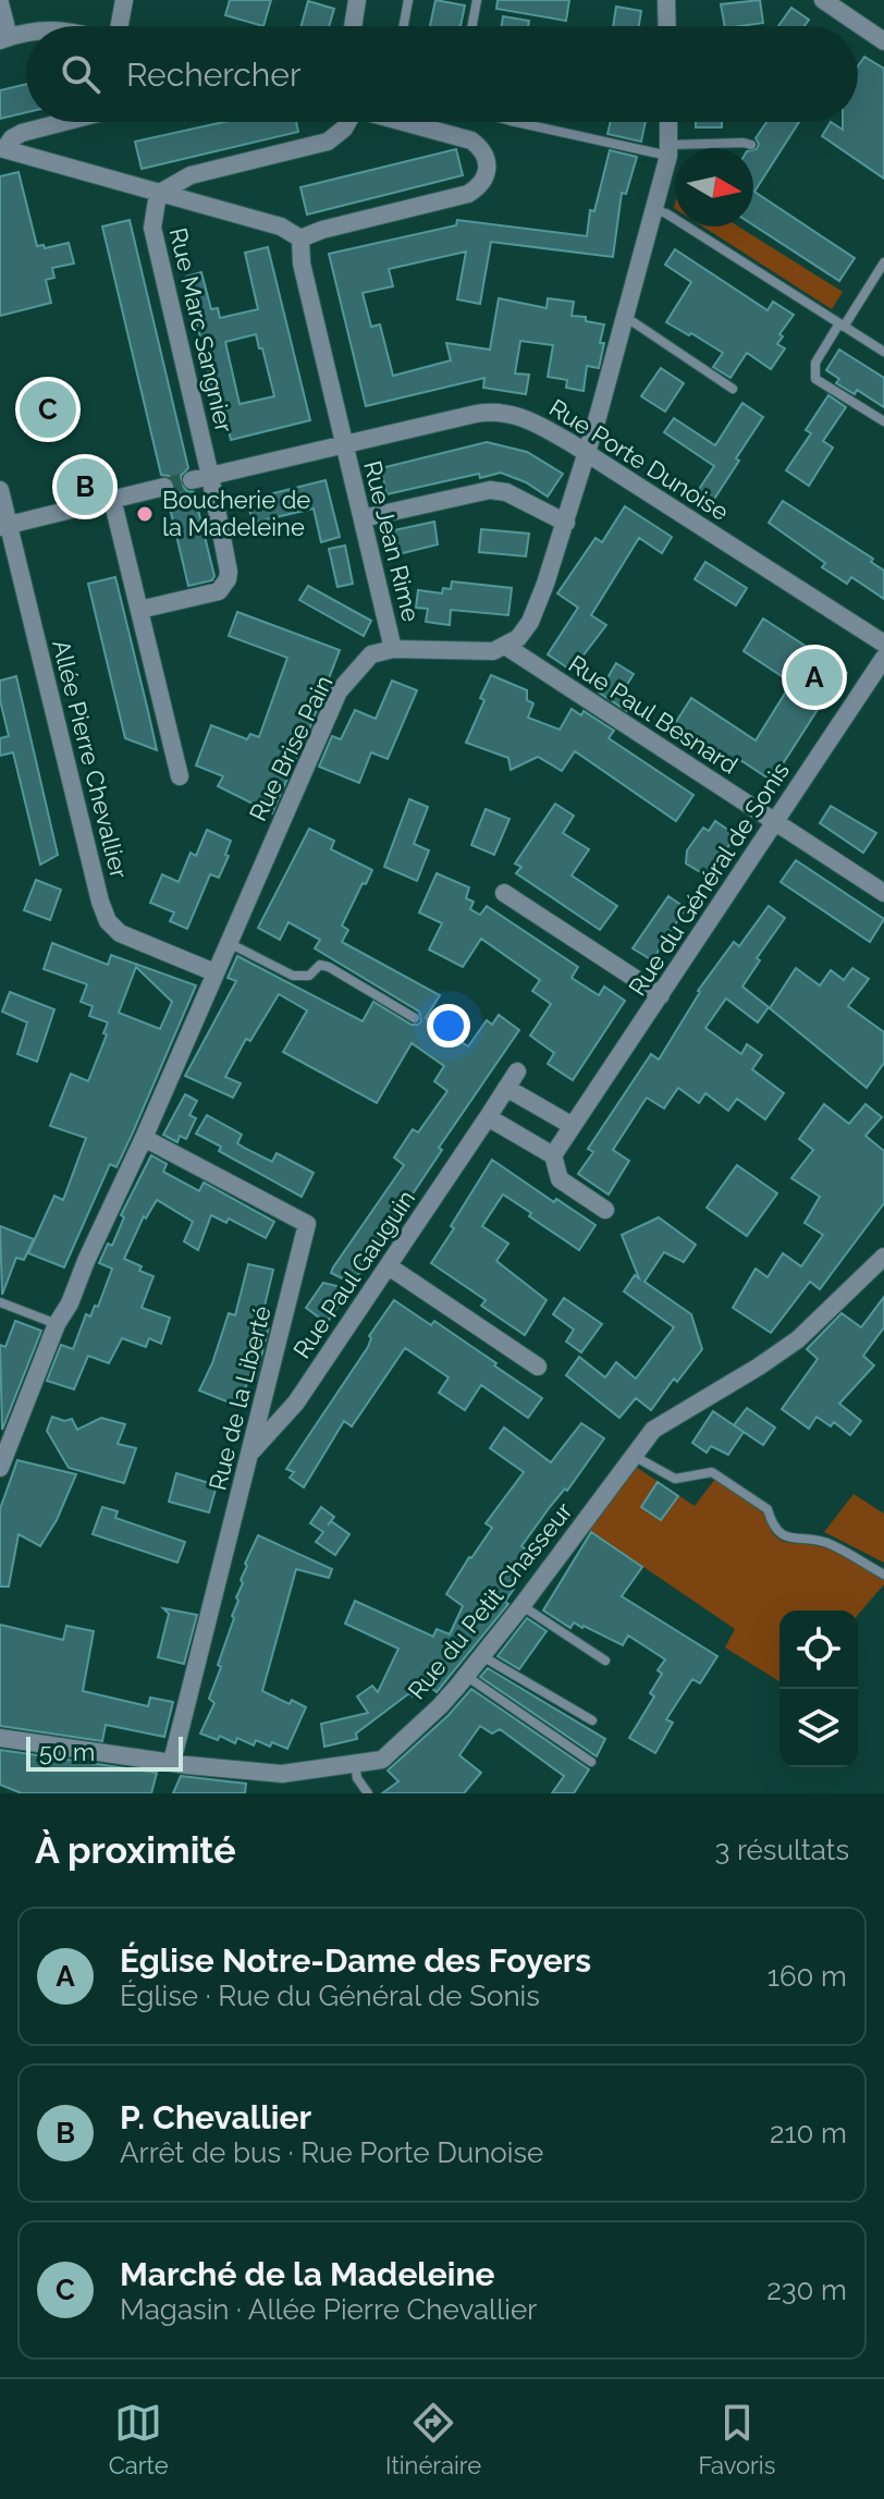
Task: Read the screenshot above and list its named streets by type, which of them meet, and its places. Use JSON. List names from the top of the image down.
{
  "streets": {
    "street": [
      "Rue Marc Sangnier",
      "Rue Porte Dunoise",
      "Rue Jean Rime",
      "Rue Paul Besnard",
      "Rue Brise Pain",
      "Allée Pierre Chevallier",
      "Rue du Général de Sonis",
      "Rue Paul Gauguin",
      "Rue de la Liberté",
      "Rue du Petit Chasseur"
    ]
  },
  "crossings": [
    ["Rue Marc Sangnier", "Rue Porte Dunoise"],
    ["Rue Porte Dunoise", "Rue Jean Rime"],
    ["Rue Jean Rime", "Rue Brise Pain"],
    ["Rue Paul Besnard", "Rue du Général de Sonis"],
    ["Rue Brise Pain", "Allée Pierre Chevallier"],
    ["Rue Brise Pain", "Rue de la Liberté"],
    ["Rue Paul Gauguin", "Rue de la Liberté"],
    ["Rue de la Liberté", "Rue du Petit Chasseur"]
  ],
  "places": ["Boucherie de la Madeleine"],
  "scale_bar": "50 m",
  "north": "right",
  "page": {
    "search": "Rechercher",
    "pins": ["C", "B", "A"],
    "scale": "50 m",
    "heading": ["À proximité", "3 résultats"],
    "list": [
      {
        "mark": "A",
        "name": "Église Notre-Dame des Foyers",
        "note": "Église · Rue du Général de Sonis",
        "value": "160 m"
      },
      {
        "mark": "B",
        "name": "P. Chevallier",
        "note": "Arrêt de bus · Rue Porte Dunoise",
        "value": "210 m"
      },
      {
        "mark": "C",
        "name": "Marché de la Madeleine",
        "note": "Magasin · Allée Pierre Chevallier",
        "value": "230 m"
      }
    ],
    "nav": ["Carte", "Itinéraire", "Favoris"]
  }
}
